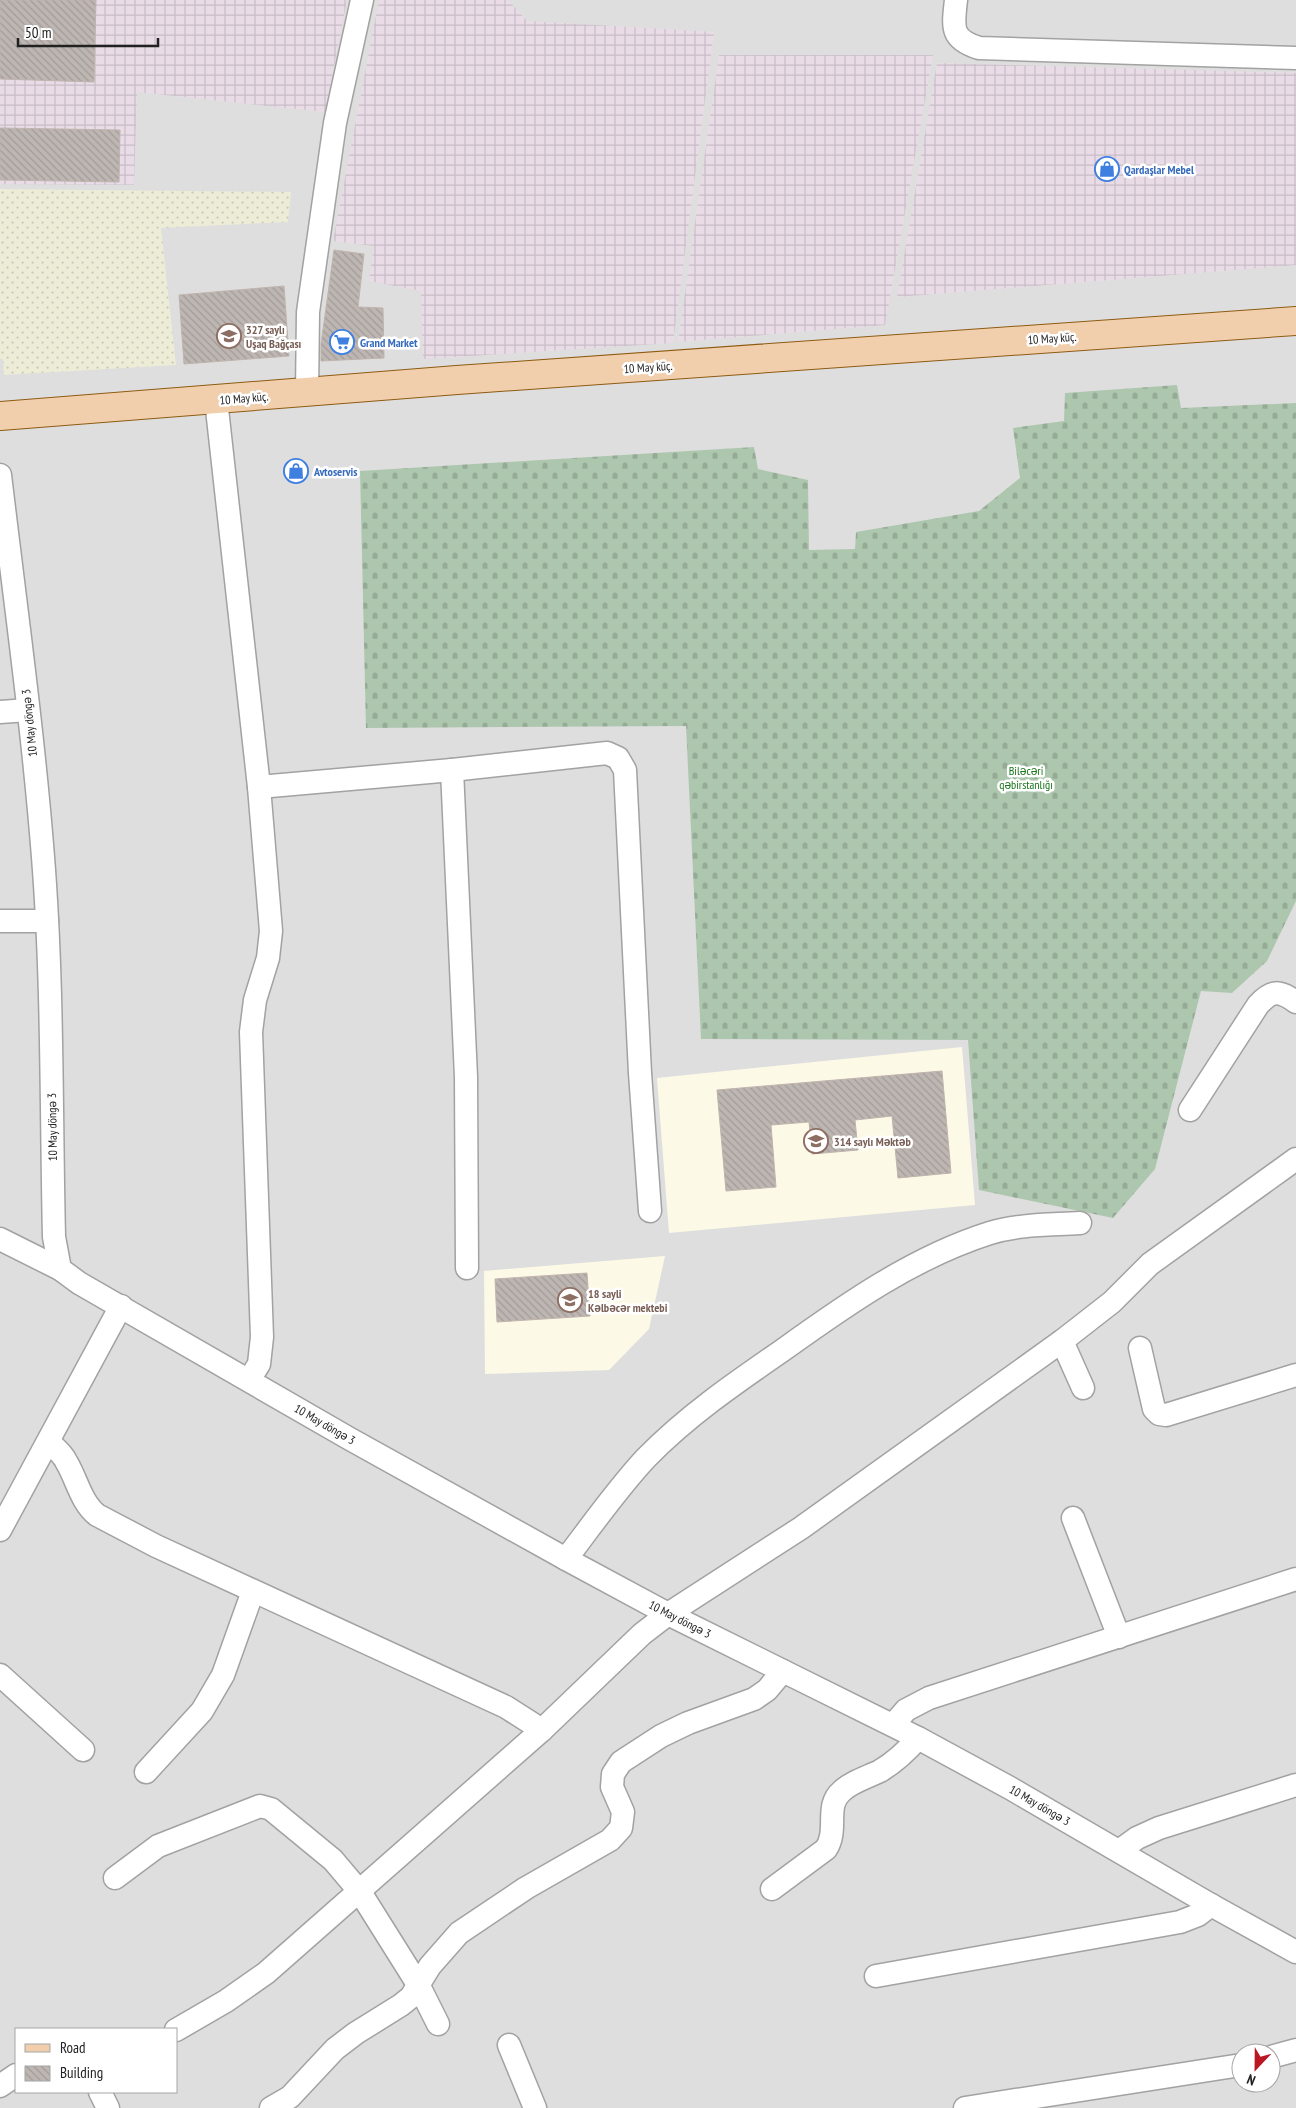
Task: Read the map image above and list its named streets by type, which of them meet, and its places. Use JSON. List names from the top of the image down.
{
  "streets": {
    "main road": ["10 May küç."],
    "street": ["10 May döngə 3"]
  },
  "parks": ["Biləcəri qəbirstanlığı"],
  "places": {
    "shop": ["Qardaşlar Mebel", "Avtoservis"],
    "school or university": ["327 saylı Uşaq Bağçası", "314 saylı Məktəb", "18 sayli Kəlbəcər mektebi"],
    "supermarket": ["Grand Market"]
  },
  "legend": ["Road", "Building"],
  "scale_bar": "50 m",
  "north": "bottom"
}
